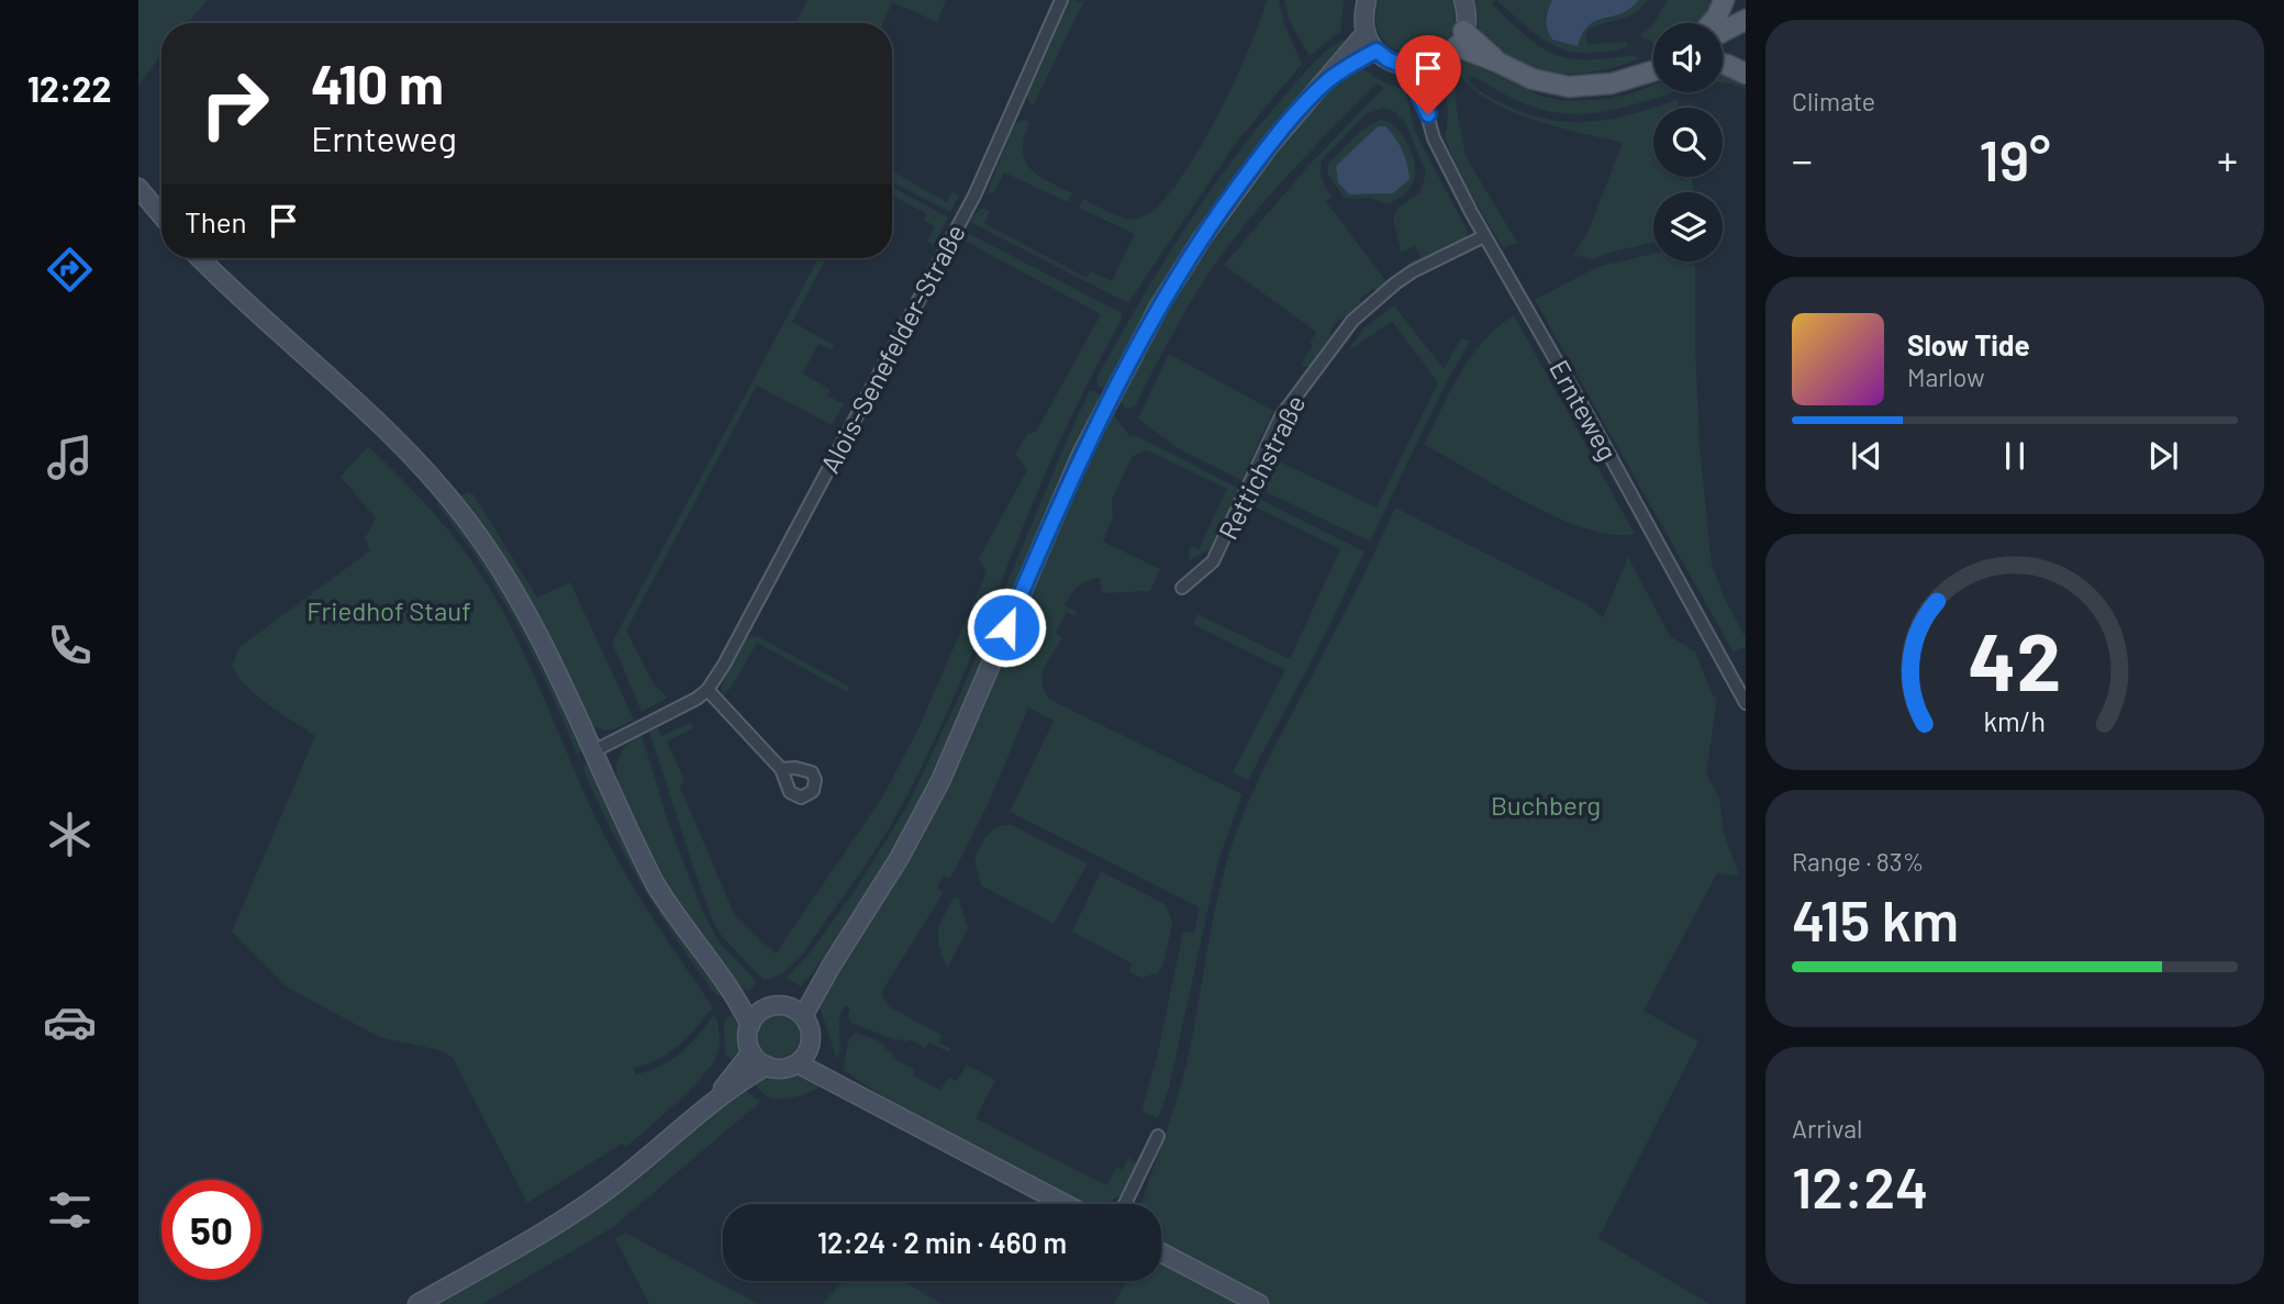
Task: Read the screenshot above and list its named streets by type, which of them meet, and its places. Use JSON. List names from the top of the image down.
{
  "streets": {
    "street": ["Alois-Senefelder-Straße", "Ernteweg", "Rettichstraße"]
  },
  "crossings": [
    ["Ernteweg", "Rettichstraße"]
  ],
  "parks": ["Friedhof Stauf", "Buchberg"],
  "page": {
    "tabs": "12:22",
    "tile": [
      "Climate",
      ["Range · 83%", "415 km"],
      ["Arrival", "12:24"]
    ],
    "turn": ["410 m", "Ernteweg"],
    "heat": ["−", "19°", "+"],
    "then": "Then",
    "song": ["Slow Tide", "Marlow"],
    "limit": "50",
    "trip": "12:24 · 2 min · 460 m",
    "gauge": ["42", "km/h"]
  }
}
